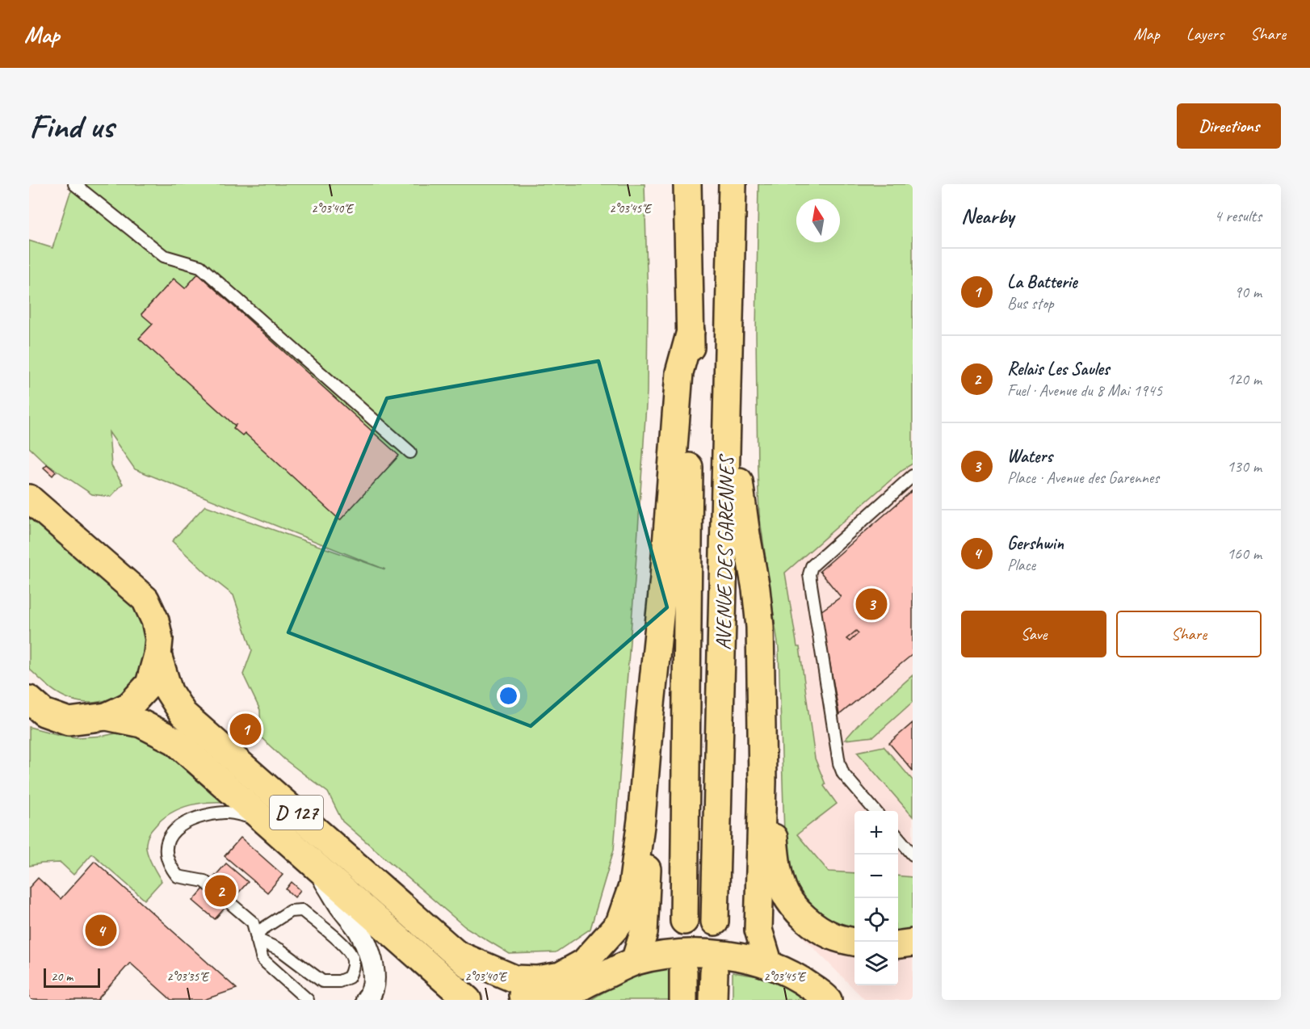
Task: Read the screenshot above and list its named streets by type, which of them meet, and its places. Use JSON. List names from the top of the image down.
{
  "streets": {
    "main road": ["AVENUE DES GARENNES", "D 127"]
  },
  "scale_bar": "20 m",
  "north": "top",
  "page": {
    "header": "Map",
    "nav": ["Map", "Layers", "Share"],
    "buttons": [
      "Directions",
      ["Save", "Share"]
    ],
    "title": "Find us",
    "heading": ["Nearby", "4 results"],
    "list": [
      {
        "mark": "1",
        "name": "La Batterie",
        "note": "Bus stop",
        "value": "90 m"
      },
      {
        "mark": "2",
        "name": "Relais Les Saules",
        "note": "Fuel · Avenue du 8 Mai 1945",
        "value": "120 m"
      },
      {
        "mark": "3",
        "name": "Waters",
        "note": "Place · Avenue des Garennes",
        "value": "130 m"
      },
      {
        "mark": "4",
        "name": "Gershwin",
        "note": "Place",
        "value": "160 m"
      }
    ],
    "pins": [
      "3",
      "1",
      "2",
      "4"
    ],
    "map_buttons": ["+", "−"],
    "scale": "20 m"
  },
  "coordinates": ["2°03'40\"E", "2°03'45\"E", "2°03'35\"E"]
}
